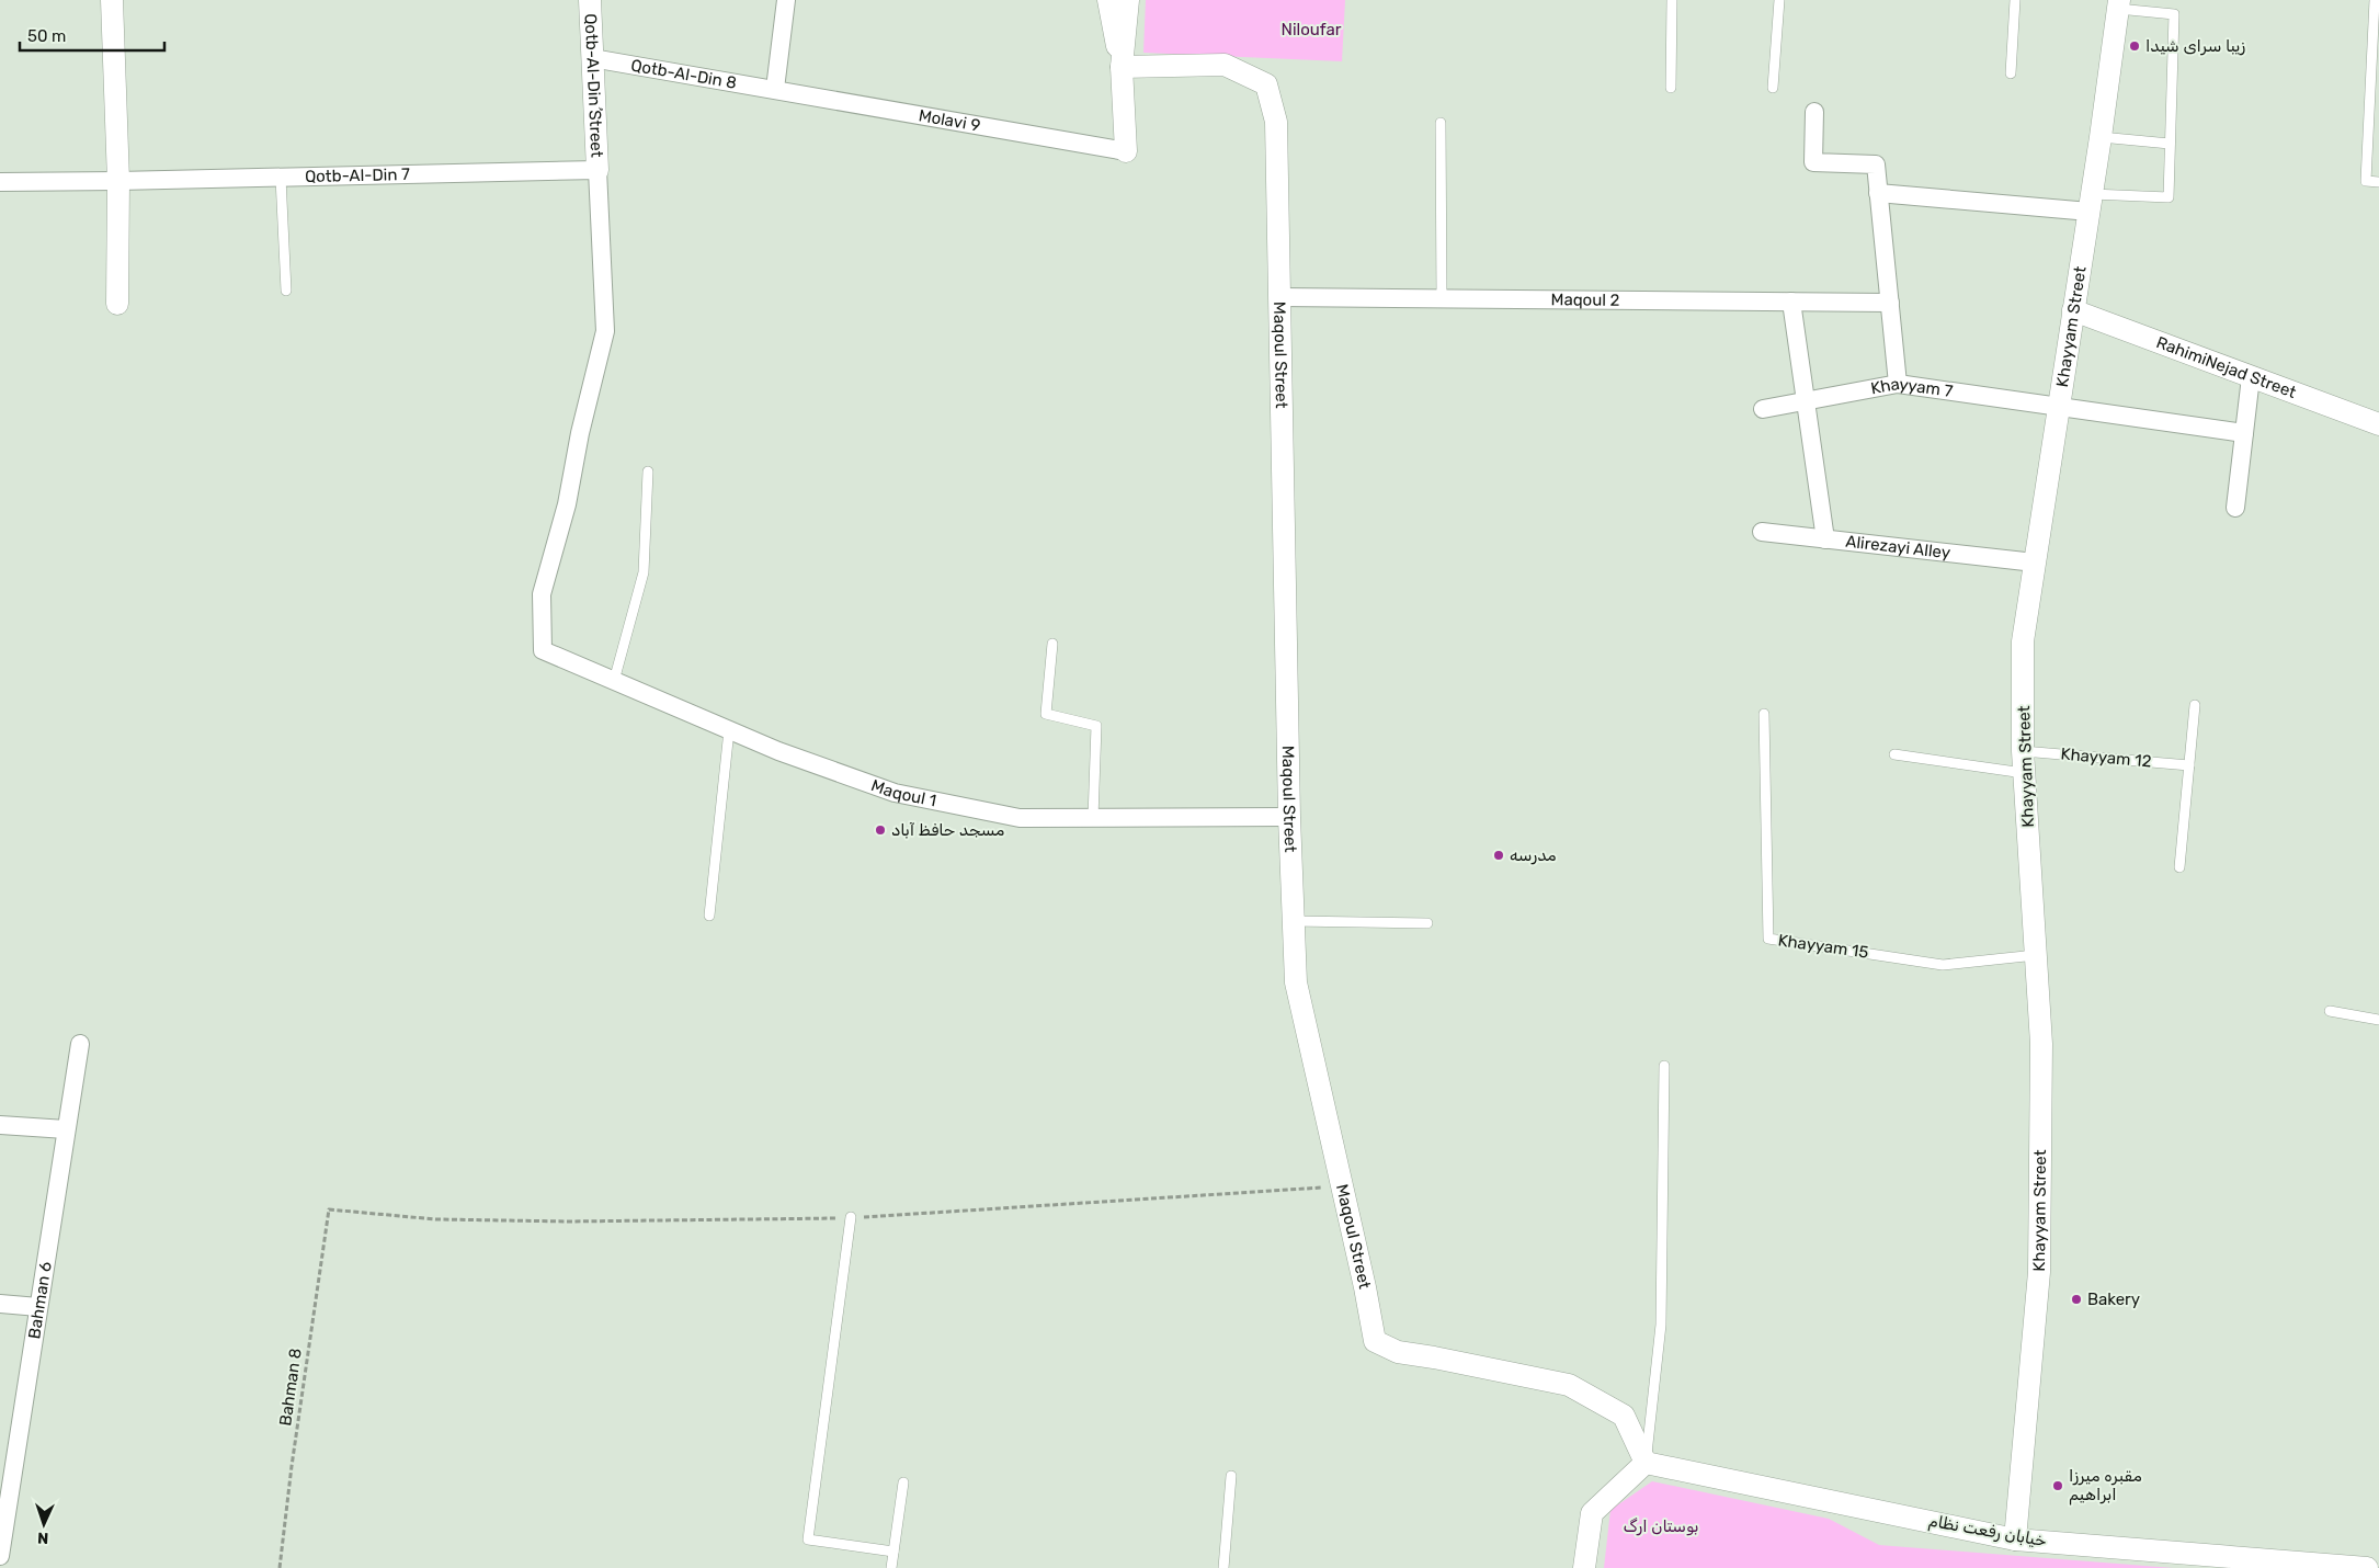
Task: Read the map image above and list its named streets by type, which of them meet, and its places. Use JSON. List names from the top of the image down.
{
  "streets": {
    "street": [
      "Qotb-Al-Din 8",
      "Qotb-Al-Din ُStreet",
      "Molavi 9",
      "Qotb-Al-Din 7",
      "Maqoul 2",
      "Khayyam Street",
      "Maqoul Street",
      "RahimiNejad Street",
      "Khayyam 7",
      "Alirezayi Alley",
      "Maqoul 1",
      "Bahman 6",
      "خیابان رفعت نظام"
    ],
    "lane": ["Khayyam 12", "Khayyam 15"],
    "path": ["Bahman 8"]
  },
  "crossings": [
    ["Qotb-Al-Din 8", "Qotb-Al-Din ُStreet"],
    ["Qotb-Al-Din 8", "Molavi 9"],
    ["Qotb-Al-Din ُStreet", "Qotb-Al-Din 7"],
    ["Qotb-Al-Din ُStreet", "Maqoul 1"],
    ["Qotb-Al-Din 7", "Maqoul 1"],
    ["Maqoul 2", "Maqoul Street"],
    ["Khayyam Street", "RahimiNejad Street"],
    ["Khayyam Street", "Khayyam 7"],
    ["Khayyam Street", "Alirezayi Alley"],
    ["Khayyam Street", "Khayyam 12"],
    ["Khayyam Street", "Khayyam 15"],
    ["Khayyam Street", "خیابان رفعت نظام"],
    ["Maqoul Street", "Maqoul 1"],
    ["Maqoul Street", "خیابان رفعت نظام"]
  ],
  "parks": ["Niloufar", "بوستان ارگ"],
  "places": [
    "زیبا سرای شیدا",
    "مسجد حافظ آباد",
    "مدرسه",
    "Bakery",
    "مقبره میرزا ابراهیم"
  ],
  "scale_bar": "50 m",
  "north": "bottom"
}
